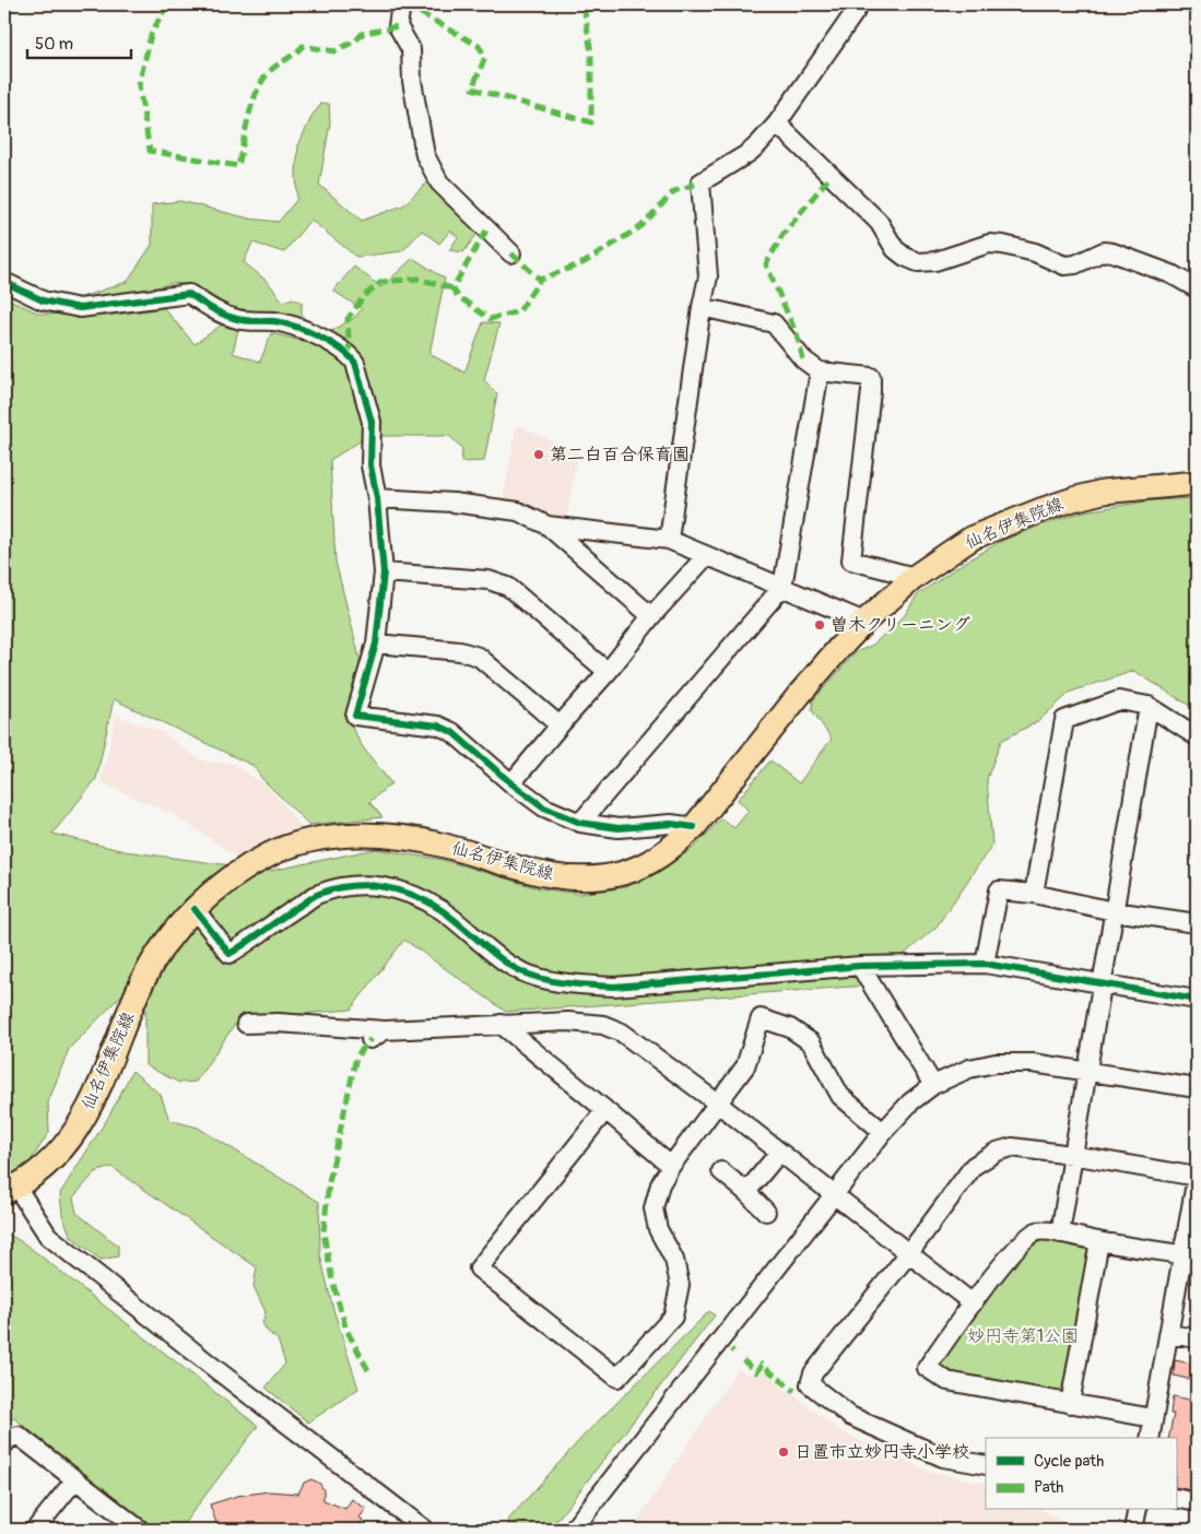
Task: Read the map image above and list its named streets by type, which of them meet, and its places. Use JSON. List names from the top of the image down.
{
  "streets": {
    "main road": ["仙名伊集院線"]
  },
  "parks": ["妙円寺第1公園"],
  "places": ["第二白百合保育園", "曽木クリーニング", "日置市立妙円寺小学校"],
  "legend": ["Cycle path", "Path"],
  "scale_bar": "50 m"
}
